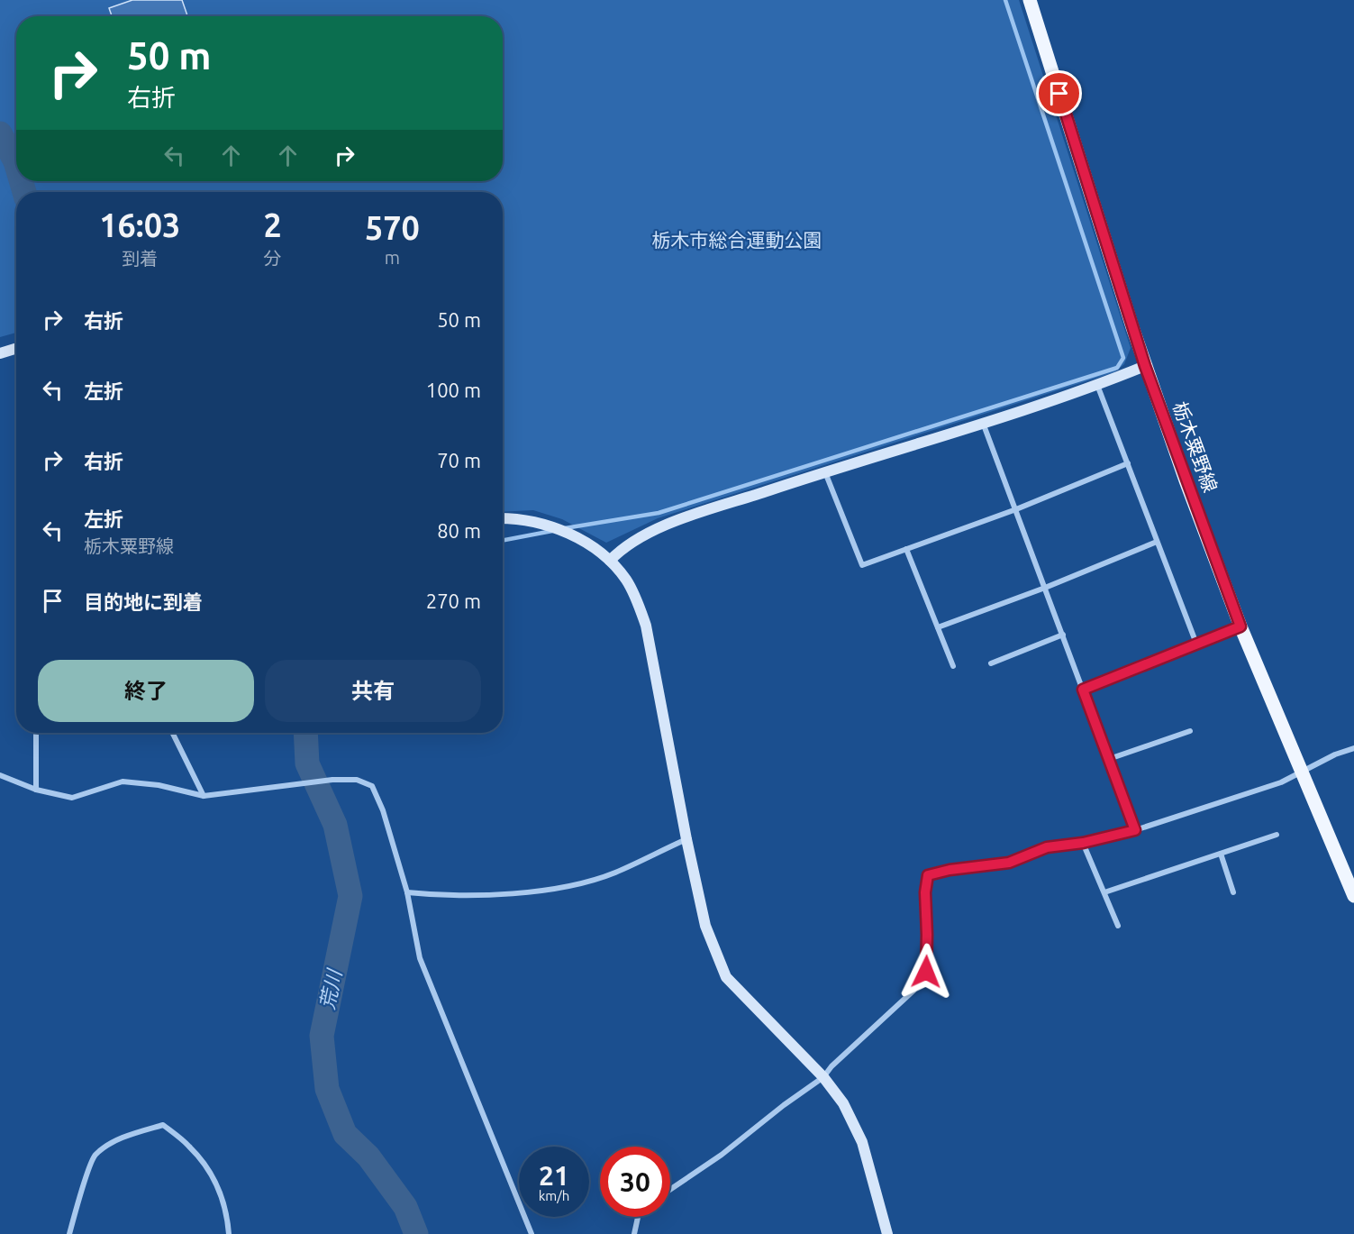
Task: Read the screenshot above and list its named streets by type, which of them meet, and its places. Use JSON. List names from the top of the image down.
{
  "streets": {
    "main road": ["栃木粟野線"]
  },
  "water": ["荒川"],
  "parks": ["栃木市総合運動公園"],
  "page": {
    "turn": ["50 m", "右折"],
    "eta": [
      "16:03",
      "到着",
      "2",
      "分",
      "570",
      "m"
    ],
    "list": [
      {
        "name": "右折",
        "value": "50 m"
      },
      {
        "name": "左折",
        "value": "100 m"
      },
      {
        "name": "右折",
        "value": "70 m"
      },
      {
        "name": "左折",
        "note": "栃木粟野線",
        "value": "80 m"
      },
      {
        "name": "目的地に到着",
        "value": "270 m"
      }
    ],
    "buttons": ["終了", "共有"],
    "speed": "21 km/h",
    "limit": "30"
  }
}
